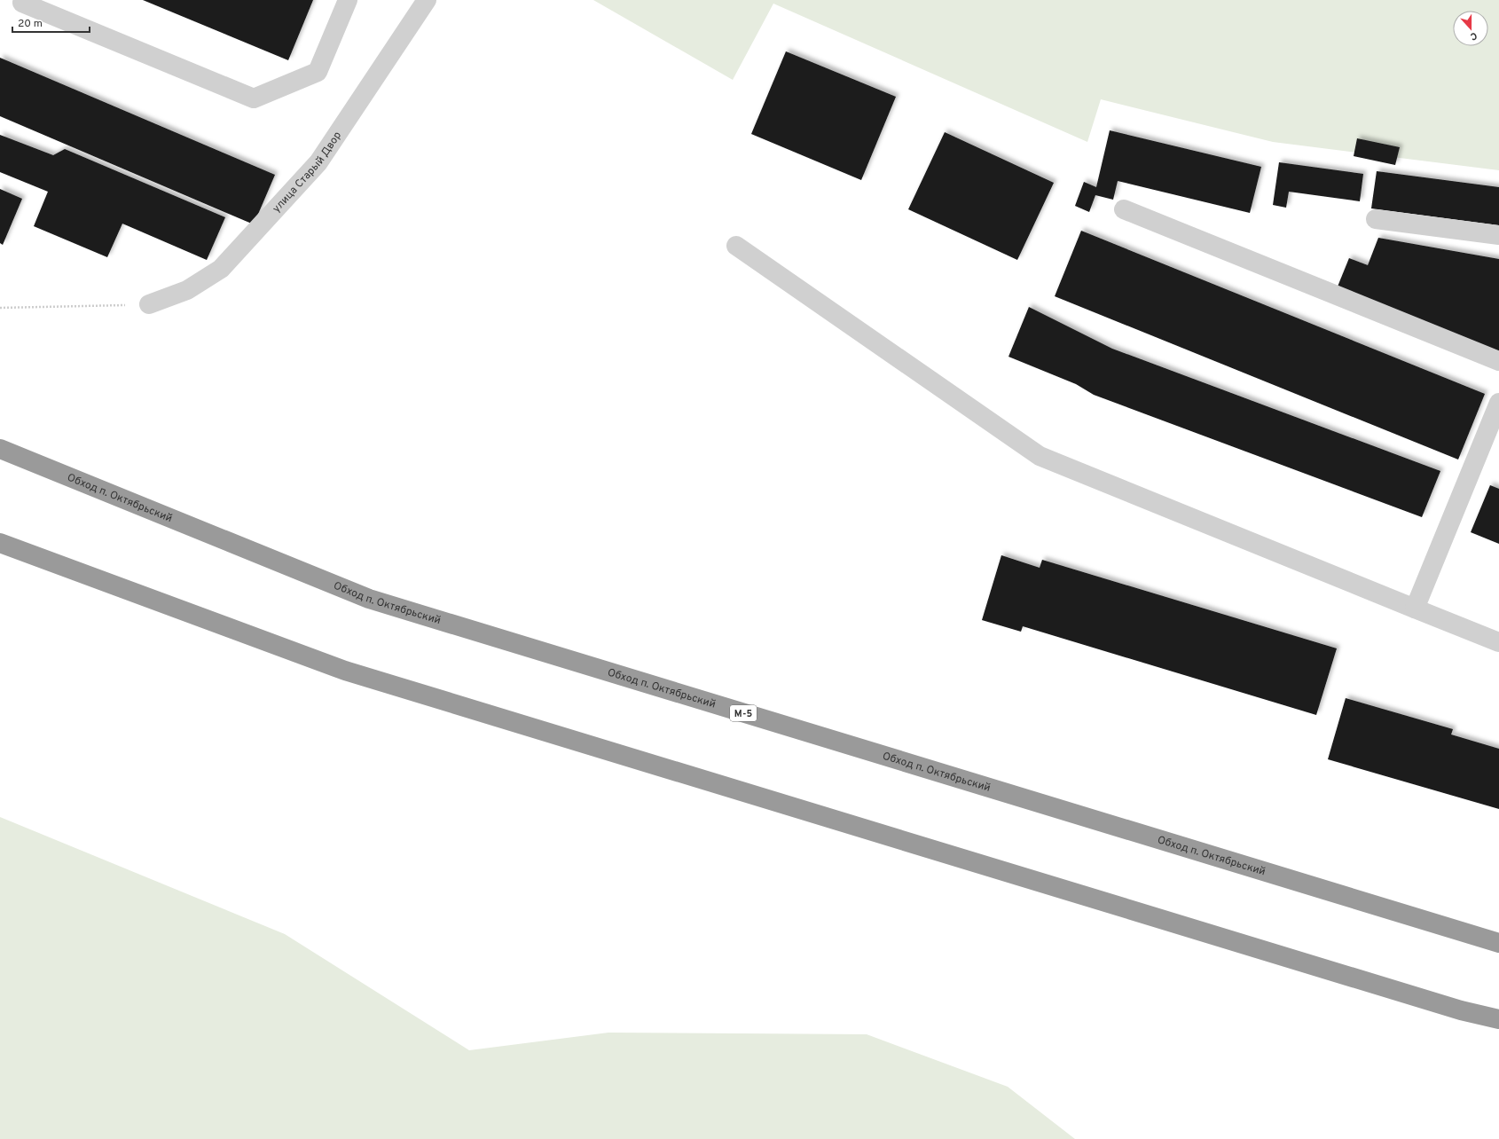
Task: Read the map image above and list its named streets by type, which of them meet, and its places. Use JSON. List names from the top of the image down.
{
  "streets": {
    "highway": ["Обход п. Октябрьский", "М-5"],
    "street": ["улица Старый Двор"]
  },
  "scale_bar": "20 m",
  "north": "bottom"
}
